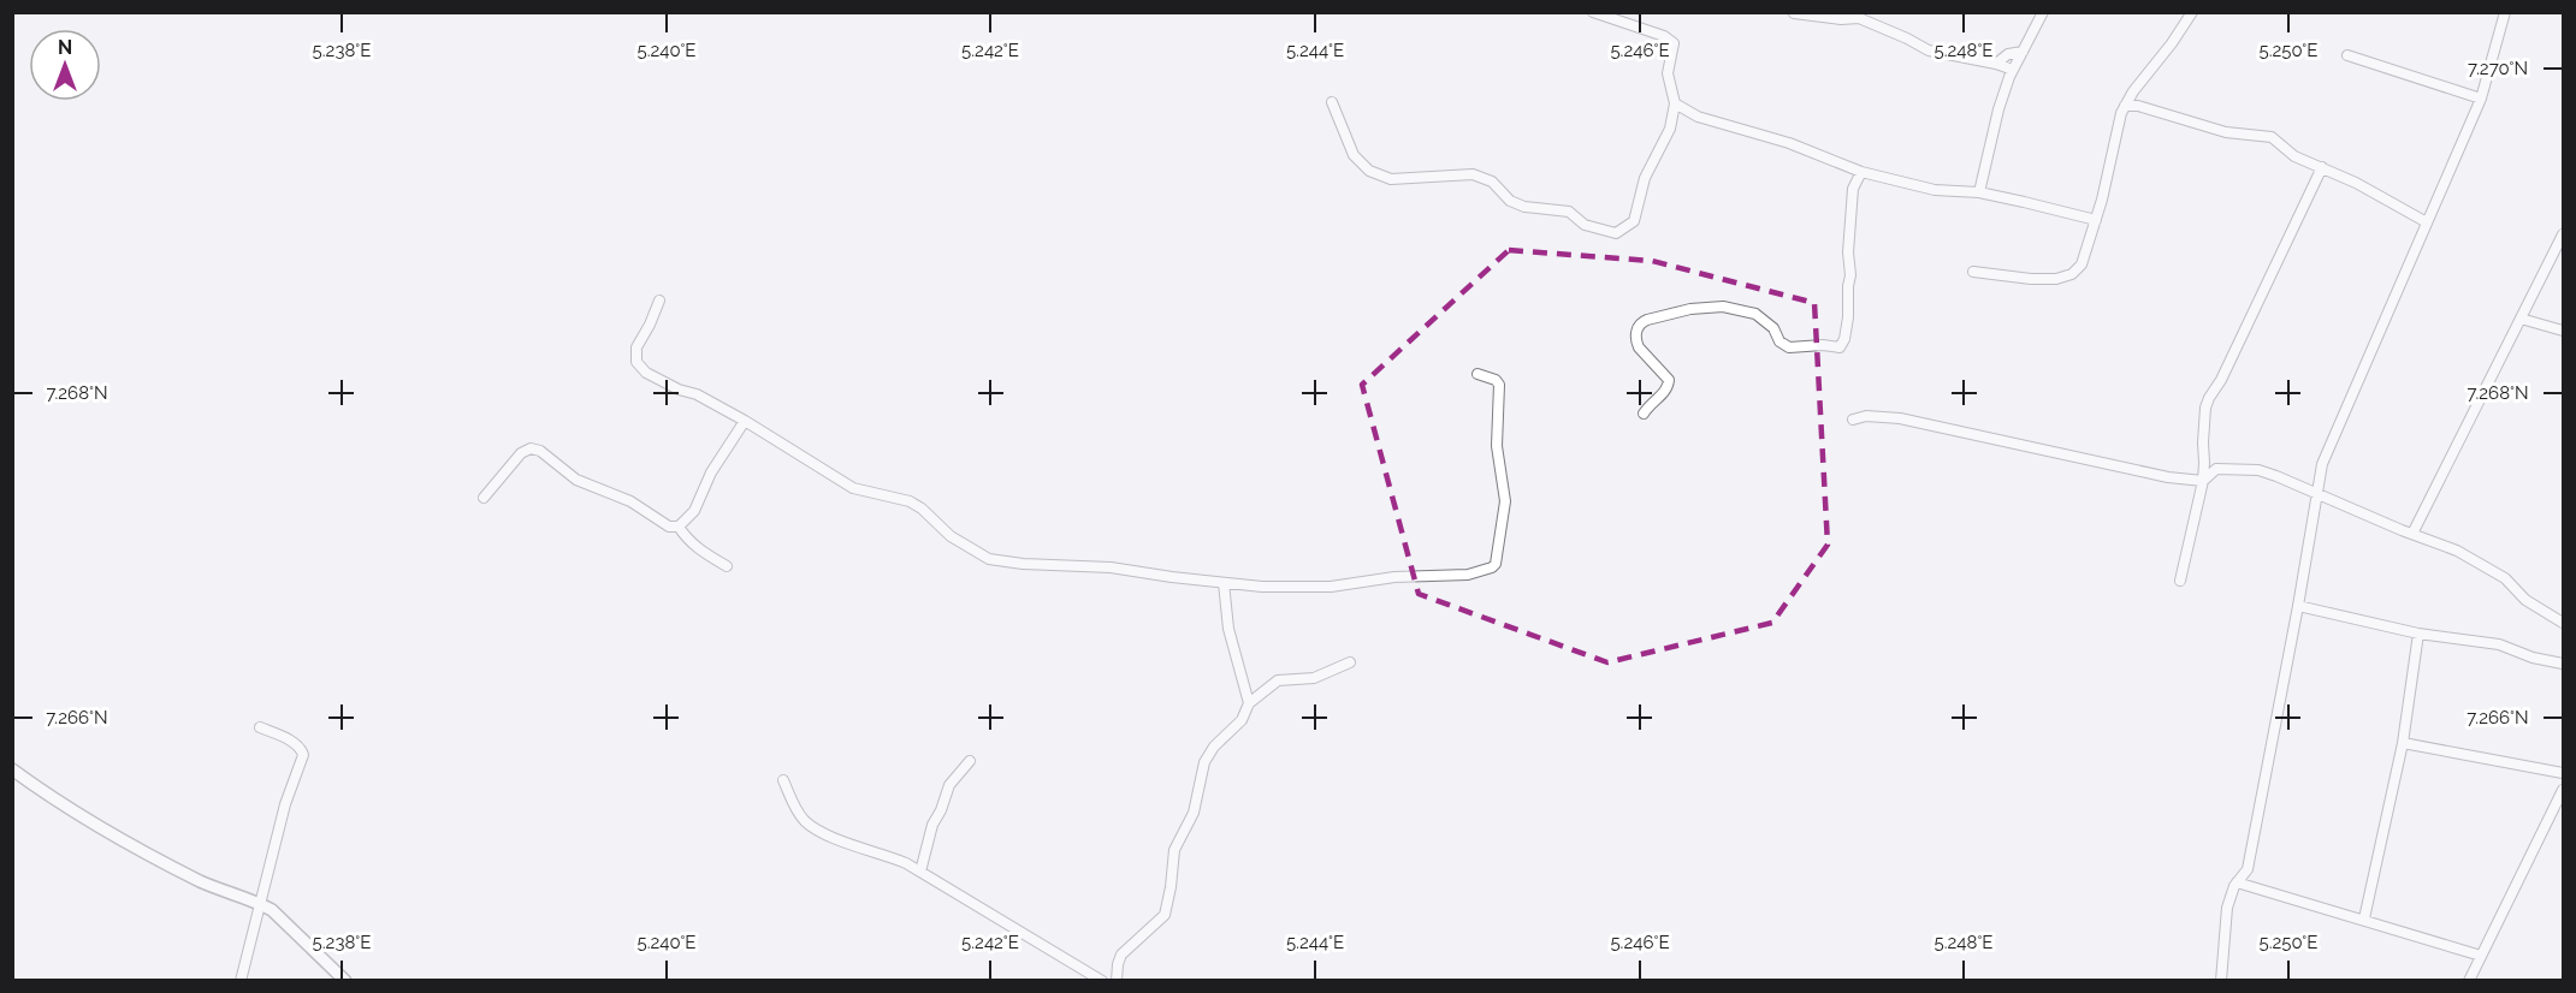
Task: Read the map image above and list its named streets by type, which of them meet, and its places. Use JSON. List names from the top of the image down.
{
  "north": "top",
  "coordinates": [
    "5.238°E",
    "5.240°E",
    "5.242°E",
    "5.244°E",
    "5.246°E",
    "5.248°E",
    "5.250°E",
    "7.270°N",
    "7.268°N",
    "7.266°N"
  ]
}
